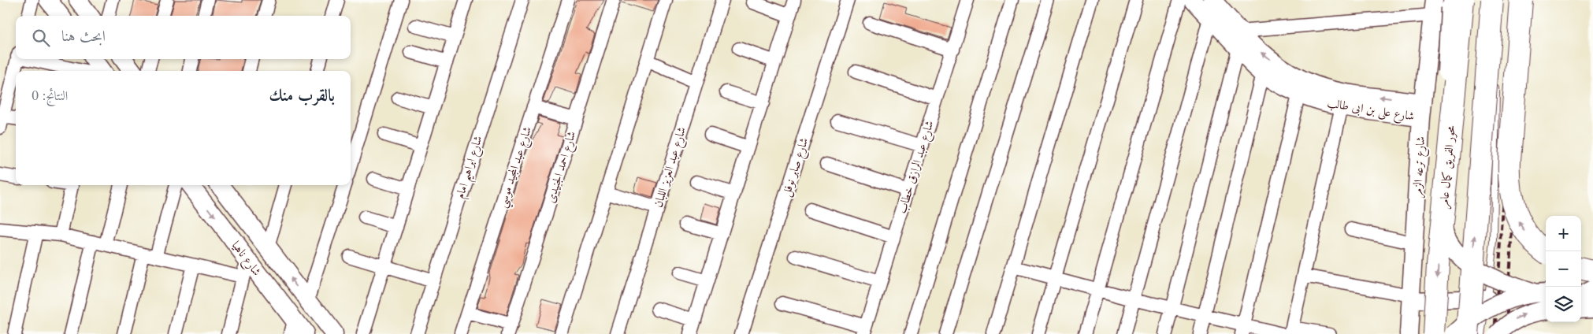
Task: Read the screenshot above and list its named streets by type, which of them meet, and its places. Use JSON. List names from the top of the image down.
{
  "streets": {
    "highway": ["محور الفريق كمال عامر"],
    "main road": ["شارع على بن ابى طالب", "شارع ترعه الزمر", "شارع ناهيا"],
    "street": [
      "شارع ابراهيم امام",
      "شارع عبد المجيد موسي",
      "شارع احمد الجنيدى",
      "شارع عبد العزيز اللبان",
      "شارع صابر نوفل",
      "شارع عبد الرازق خطاب"
    ]
  },
  "crossings": [
    ["شارع على بن ابى طالب", "شارع ترعه الزمر"]
  ],
  "page": {
    "search": "ابحث هنا",
    "heading": ["بالقرب منك", "النتائج: 0"],
    "map_buttons": ["+", "−"]
  }
}
